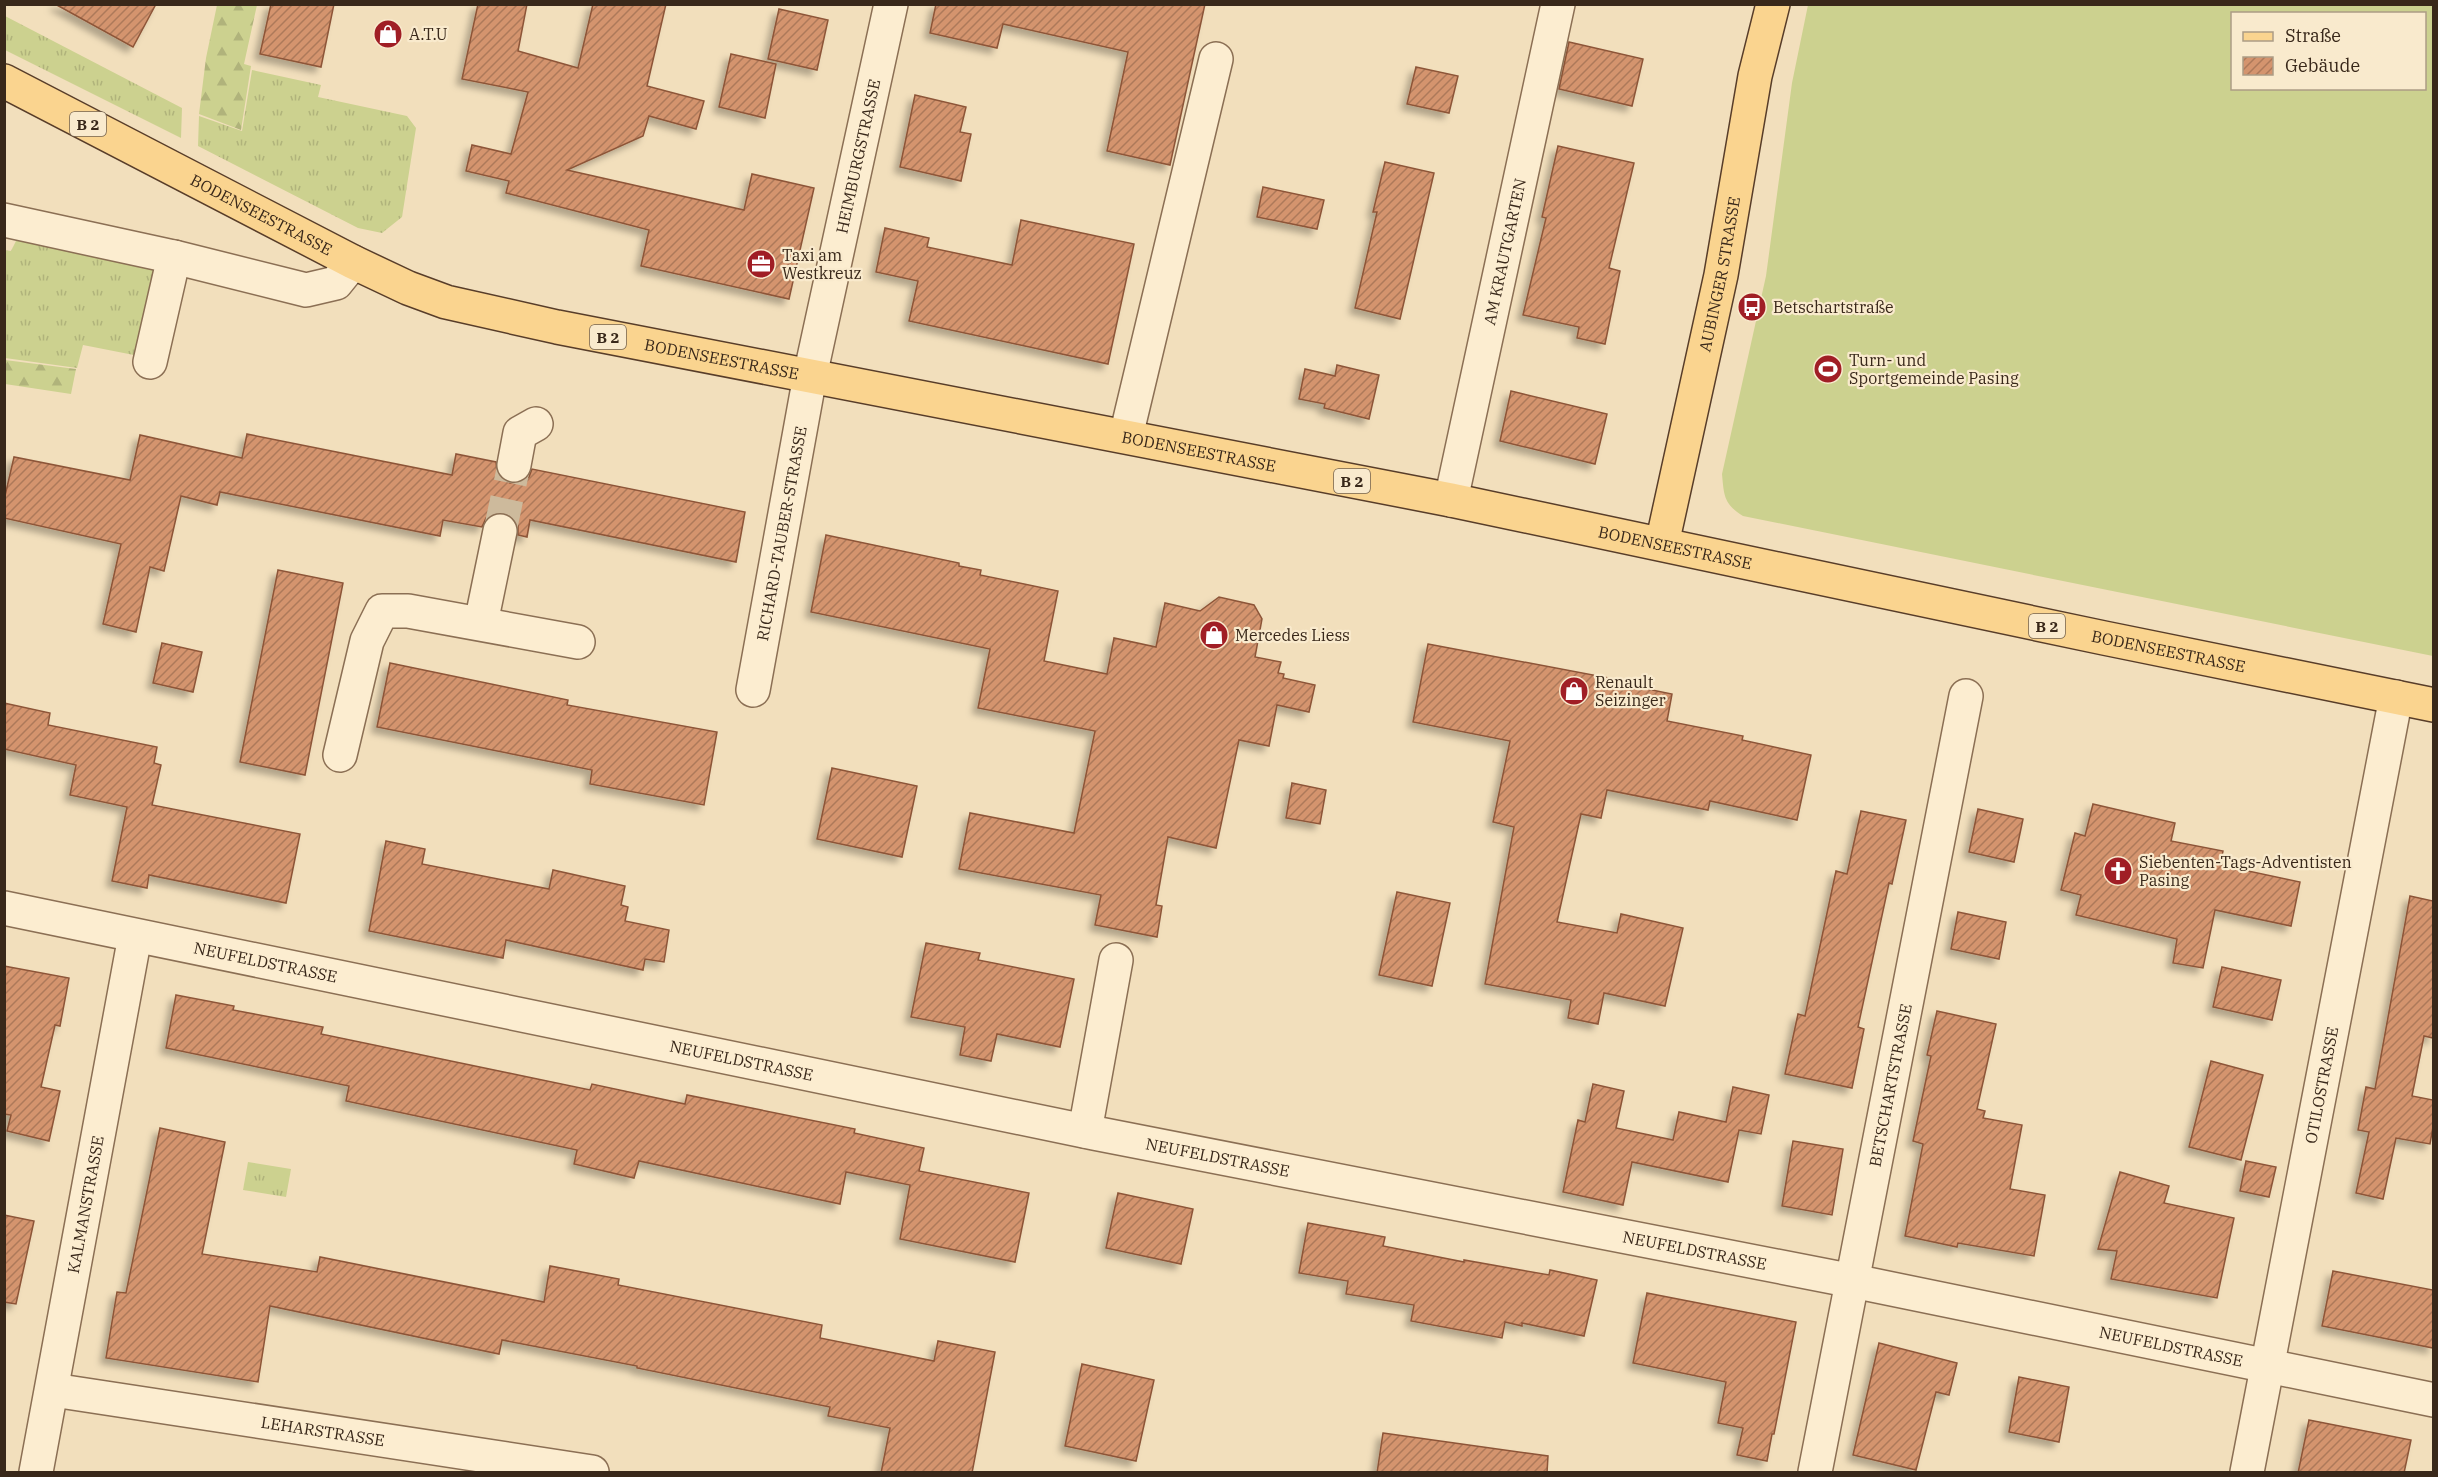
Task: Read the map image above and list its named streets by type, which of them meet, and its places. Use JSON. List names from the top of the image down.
{
  "streets": {
    "main road": ["B 2", "BODENSEESTRASSE", "AUBINGER STRASSE"],
    "street": [
      "HEIMBURGSTRASSE",
      "AM KRAUTGARTEN",
      "RICHARD-TAUBER-STRASSE",
      "NEUFELDSTRASSE",
      "BETSCHARTSTRASSE",
      "OTILOSTRASSE",
      "KALMANSTRASSE",
      "LEHARSTRASSE"
    ]
  },
  "crossings": [
    ["HEIMBURGSTRASSE", "BODENSEESTRASSE"],
    ["HEIMBURGSTRASSE", "RICHARD-TAUBER-STRASSE"],
    ["BODENSEESTRASSE", "AM KRAUTGARTEN"],
    ["BODENSEESTRASSE", "AUBINGER STRASSE"],
    ["BODENSEESTRASSE", "RICHARD-TAUBER-STRASSE"],
    ["BODENSEESTRASSE", "OTILOSTRASSE"],
    ["NEUFELDSTRASSE", "BETSCHARTSTRASSE"],
    ["NEUFELDSTRASSE", "OTILOSTRASSE"],
    ["NEUFELDSTRASSE", "KALMANSTRASSE"],
    ["KALMANSTRASSE", "LEHARSTRASSE"]
  ],
  "places": {
    "shop": ["A.T.U", "Mercedes Liess", "Renault Seizinger"],
    "office": ["Taxi am Westkreuz"],
    "bus stop": ["Betschartstraße"],
    "sports": ["Turn- und Sportgemeinde Pasing"],
    "church": ["Siebenten-Tags-Adventisten Pasing"]
  },
  "legend": ["Straße", "Gebäude"]
}
